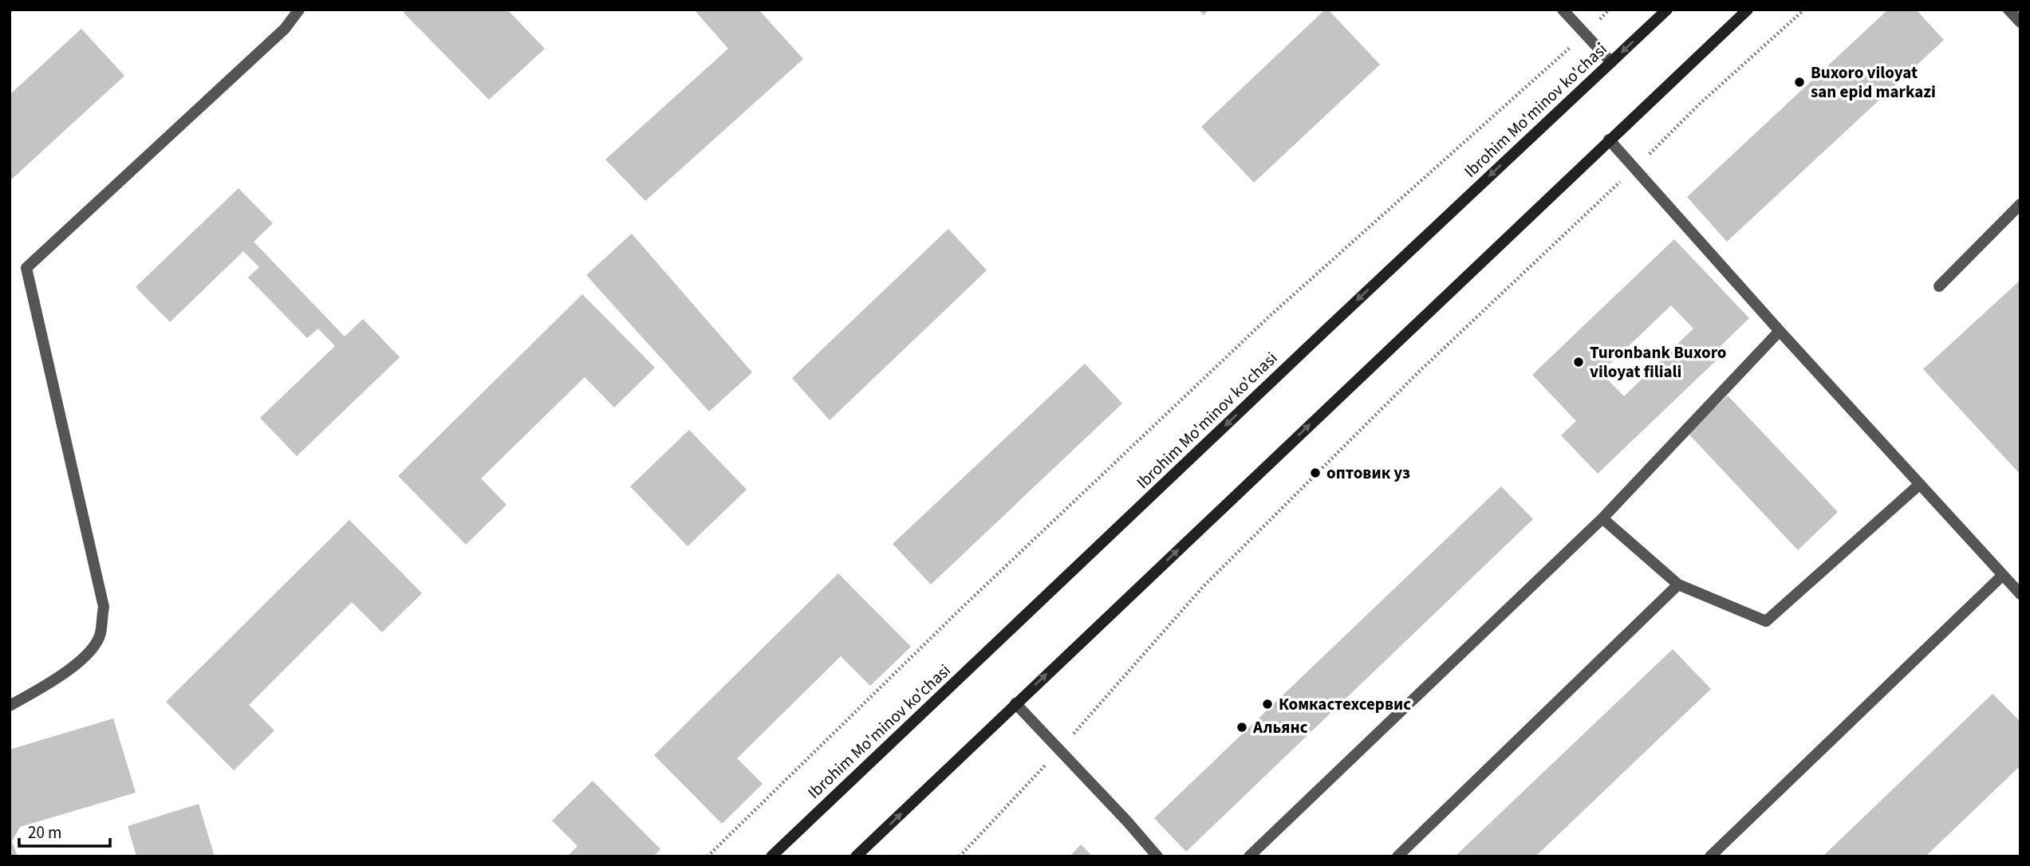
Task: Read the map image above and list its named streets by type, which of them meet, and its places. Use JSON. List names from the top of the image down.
{
  "streets": {
    "main road": ["Ibrohim Mo'minov ko'chasi"]
  },
  "places": [
    "Buxoro viloyat san epid markazi",
    "Turonbank Buxoro viloyat filiali",
    "оптовик уз",
    "Комкастехсервис",
    "Альянс"
  ],
  "scale_bar": "20 m"
}
